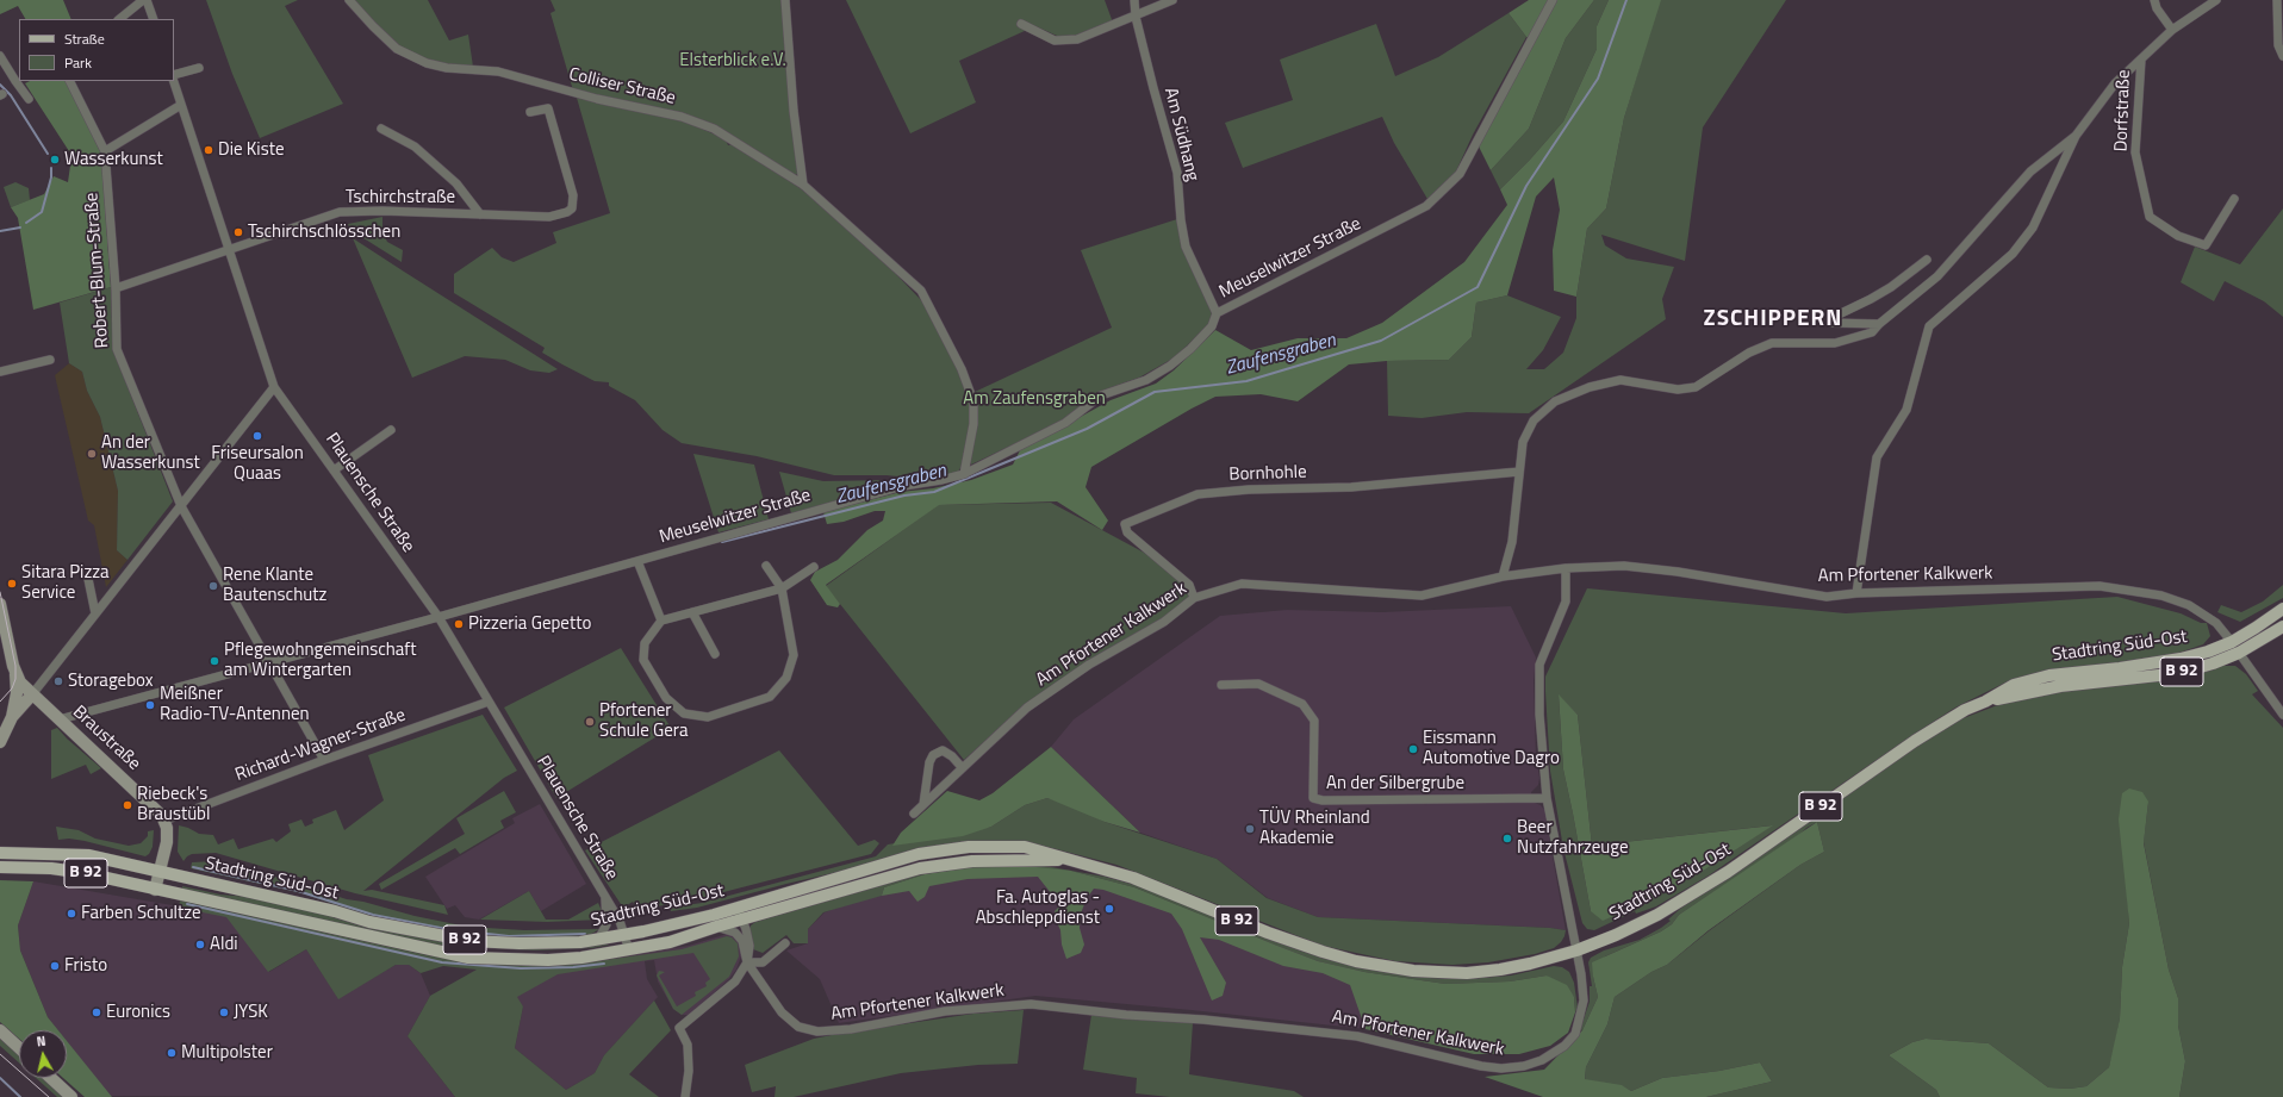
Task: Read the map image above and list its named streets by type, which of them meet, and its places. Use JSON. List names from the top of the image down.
{
  "streets": {
    "main road": ["Stadtring Süd-Ost", "B 92", "Braustraße"],
    "street": [
      "Colliser Straße",
      "Dorfstraße",
      "Am Südhang",
      "Tschirchstraße",
      "Meuselwitzer Straße",
      "Robert-Blum-Straße",
      "Bornhohle",
      "Plauensche Straße",
      "Am Pfortener Kalkwerk",
      "Richard-Wagner-Straße",
      "An der Silbergrube"
    ]
  },
  "crossings": [
    ["Colliser Straße", "Meuselwitzer Straße"],
    ["Dorfstraße", "Bornhohle"],
    ["Dorfstraße", "Am Pfortener Kalkwerk"],
    ["Am Südhang", "Meuselwitzer Straße"],
    ["Tschirchstraße", "Robert-Blum-Straße"],
    ["Tschirchstraße", "Plauensche Straße"],
    ["Meuselwitzer Straße", "Robert-Blum-Straße"],
    ["Meuselwitzer Straße", "Plauensche Straße"],
    ["Meuselwitzer Straße", "Braustraße"],
    ["Robert-Blum-Straße", "Richard-Wagner-Straße"],
    ["Bornhohle", "Am Pfortener Kalkwerk"],
    ["Plauensche Straße", "Stadtring Süd-Ost"],
    ["Plauensche Straße", "Richard-Wagner-Straße"],
    ["Am Pfortener Kalkwerk", "Stadtring Süd-Ost"],
    ["Am Pfortener Kalkwerk", "An der Silbergrube"],
    ["Braustraße", "Richard-Wagner-Straße"]
  ],
  "districts": ["ZSCHIPPERN"],
  "water": ["Zaufensgraben"],
  "parks": ["Elsterblick e.V.", "Am Zaufensgraben"],
  "places": [
    "Die Kiste",
    "Wasserkunst",
    "Tschirchschlösschen",
    "Friseursalon Quaas",
    "An der Wasserkunst",
    "Sitara Pizza Service",
    "Rene Klante Bautenschutz",
    "Pizzeria Gepetto",
    "Pflegewohngemeinschaft am Wintergarten",
    "Storagebox",
    "Meißner Radio-TV-Antennen",
    "Pfortener Schule Gera",
    "Eissmann Automotive Dagro",
    "Riebeck's Braustübl",
    "TÜV Rheinland Akademie",
    "Beer Nutzfahrzeuge",
    "Fa. Autoglas - Abschleppdienst",
    "Farben Schultze",
    "Aldi",
    "Fristo",
    "Euronics",
    "JYSK",
    "Multipolster"
  ],
  "legend": ["Straße", "Park"],
  "north": "top"
}
